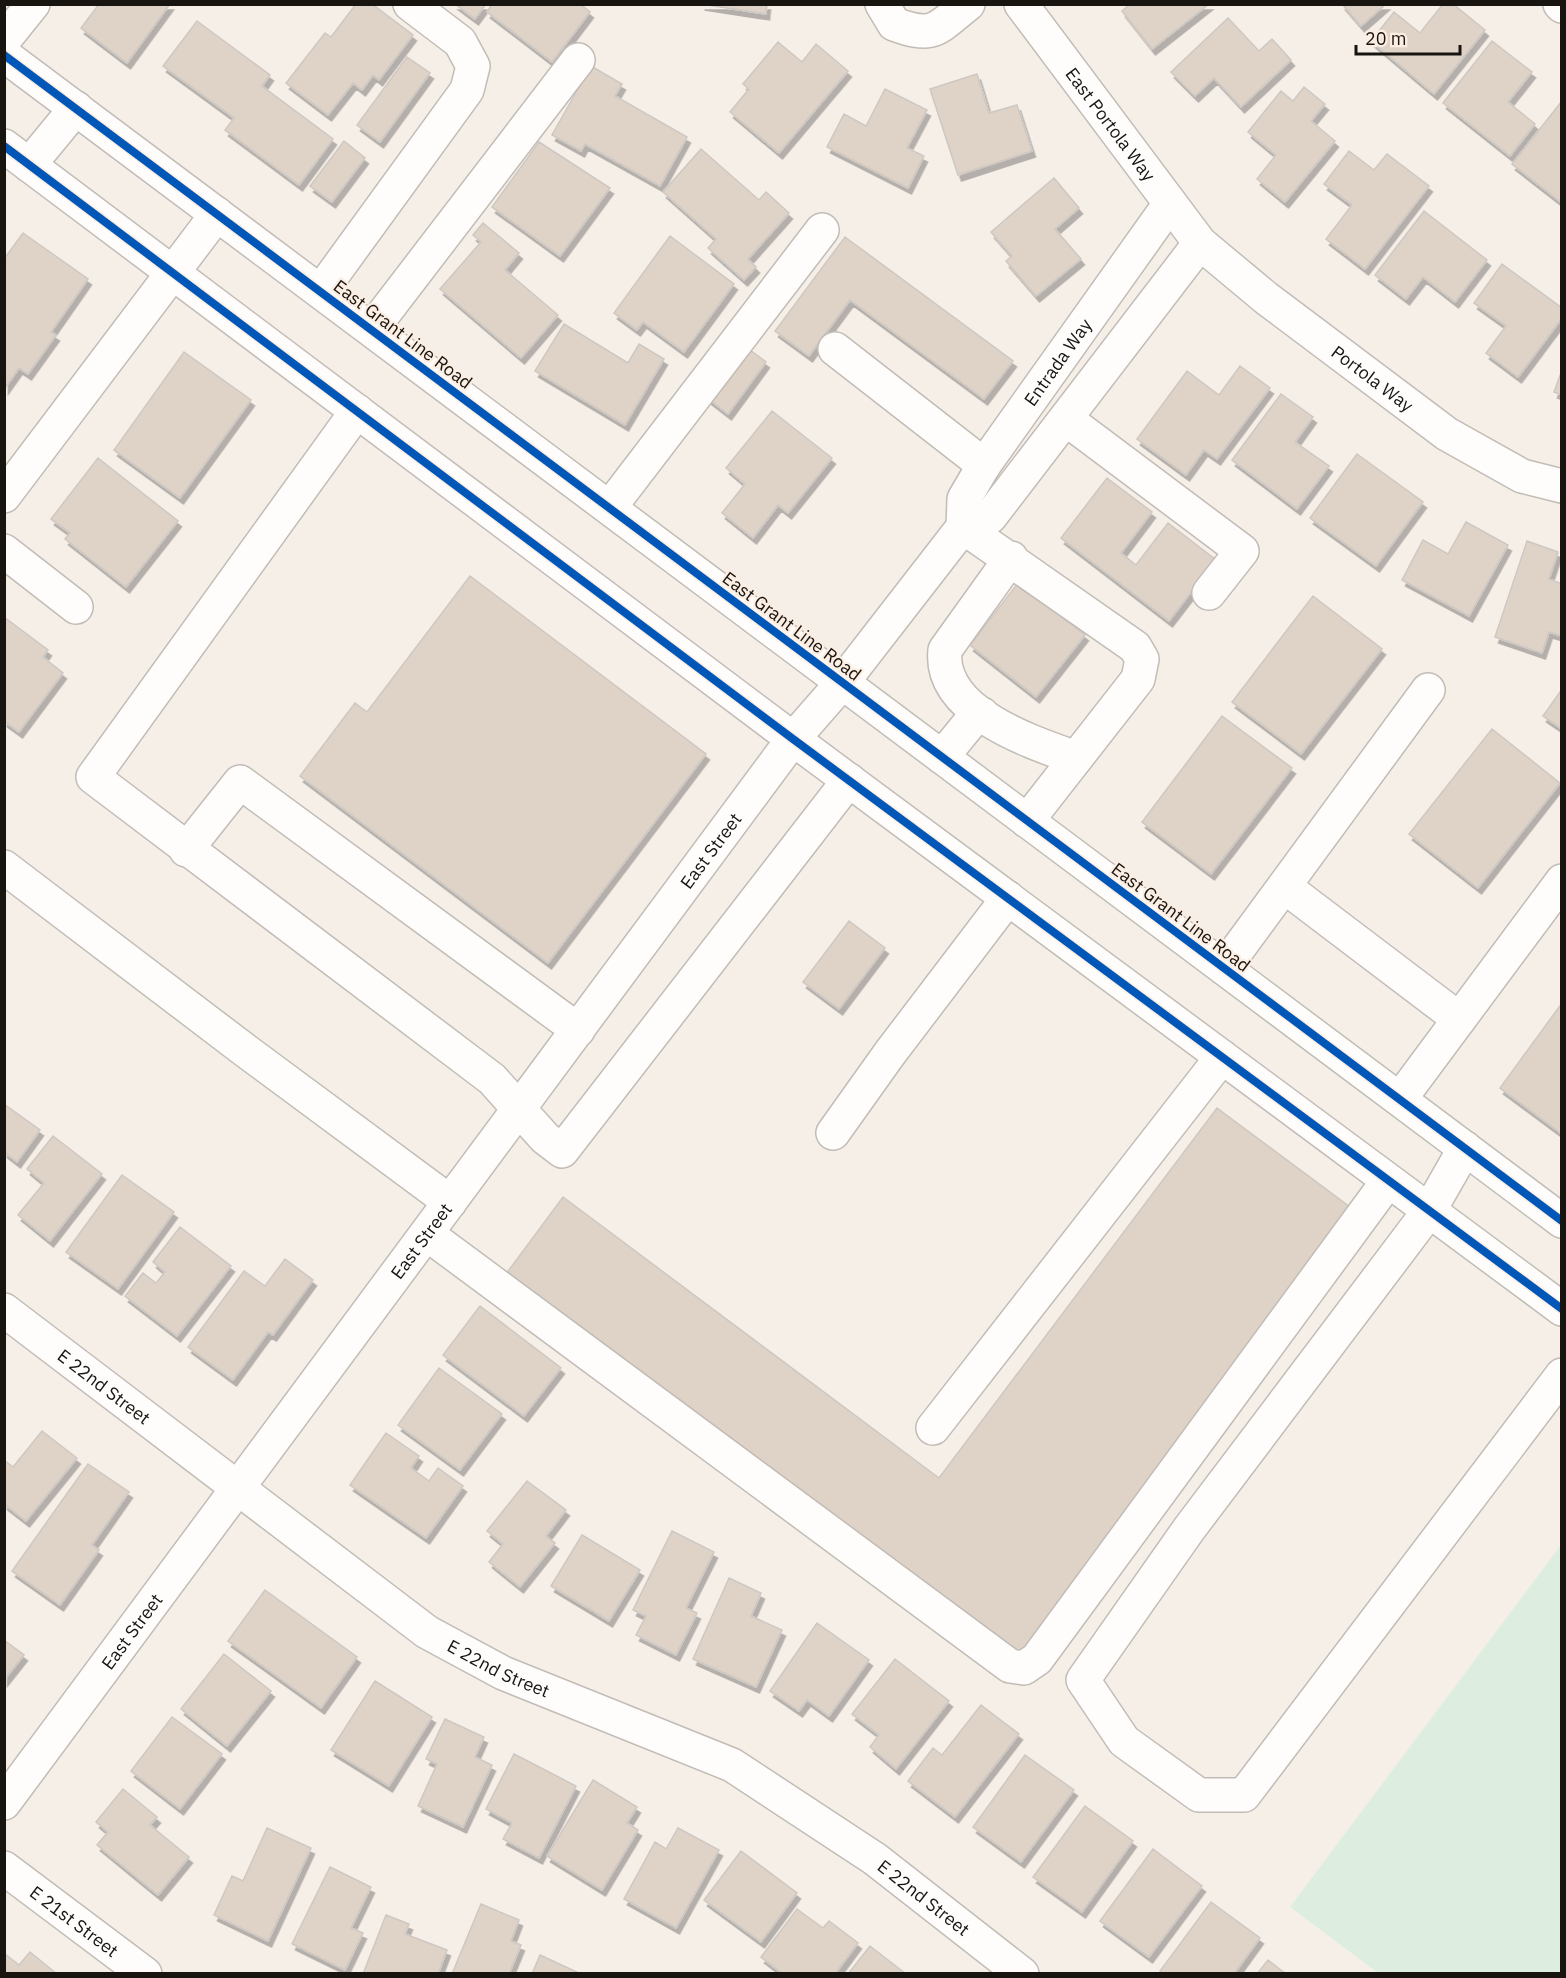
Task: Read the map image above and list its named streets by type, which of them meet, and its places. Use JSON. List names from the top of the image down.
{
  "streets": {
    "street": [
      "East Portola Way",
      "East Grant Line Road",
      "Entrada Way",
      "Portola Way",
      "East Street",
      "E 22nd Street",
      "E 21st Street"
    ]
  },
  "crossings": [
    ["East Portola Way", "Entrada Way"],
    ["East Portola Way", "Portola Way"],
    ["East Grant Line Road", "East Street"],
    ["East Street", "E 22nd Street"]
  ],
  "scale_bar": "20 m"
}
